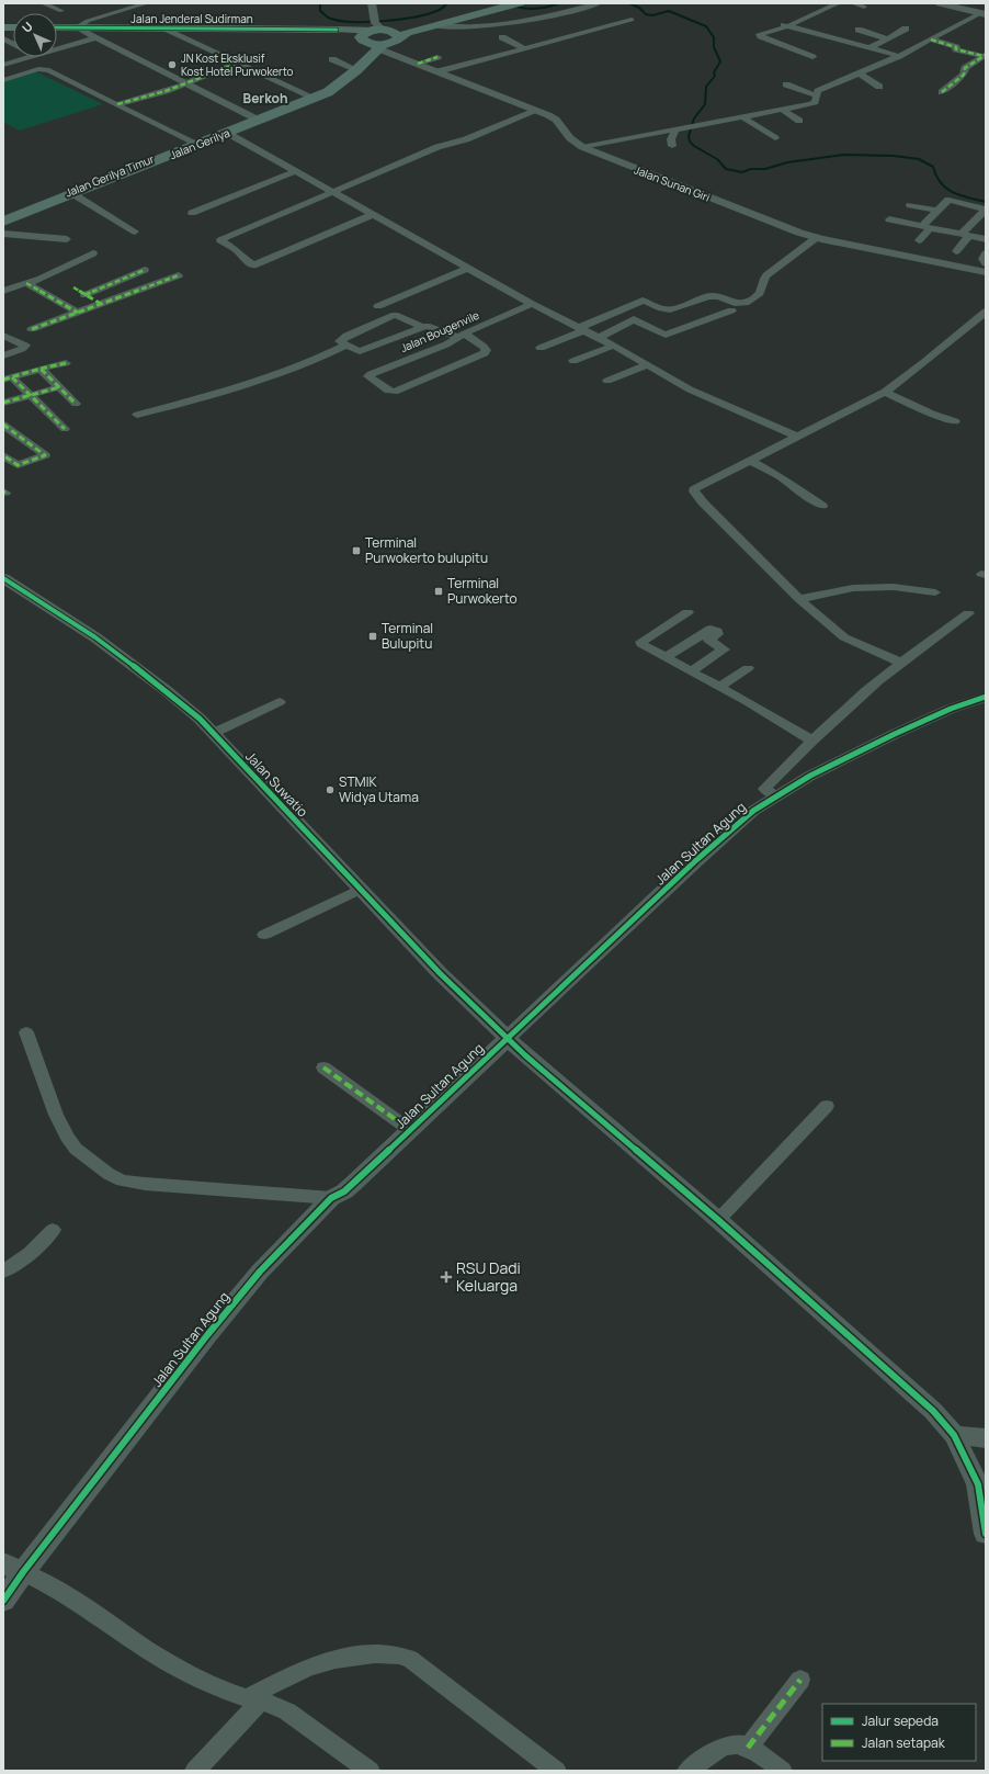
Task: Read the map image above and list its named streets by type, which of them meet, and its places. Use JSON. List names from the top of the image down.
{
  "streets": {
    "highway": ["Jalan Gerilya", "Jalan Gerilya Timur"],
    "main road": ["Jalan Jenderal Sudirman"],
    "street": [
      "Jalan Sunan Giri",
      "Jalan Bougenvile",
      "Jalan Suwatio",
      "Jalan Sultan Agung"
    ]
  },
  "crossings": [
    ["Jalan Gerilya", "Jalan Gerilya Timur"],
    ["Jalan Gerilya", "Jalan Sunan Giri"],
    ["Jalan Suwatio", "Jalan Sultan Agung"]
  ],
  "districts": ["Berkoh"],
  "places": {
    "other": ["JN Kost Eksklusif Kost Hotel Purwokerto", "STMIK Widya Utama"],
    "transit": ["Terminal Purwokerto bulupitu", "Terminal Purwokerto", "Terminal Bulupitu"],
    "health": ["RSU Dadi Keluarga"]
  },
  "legend": ["Jalur sepeda", "Jalan setapak"],
  "north": "top left"
}
